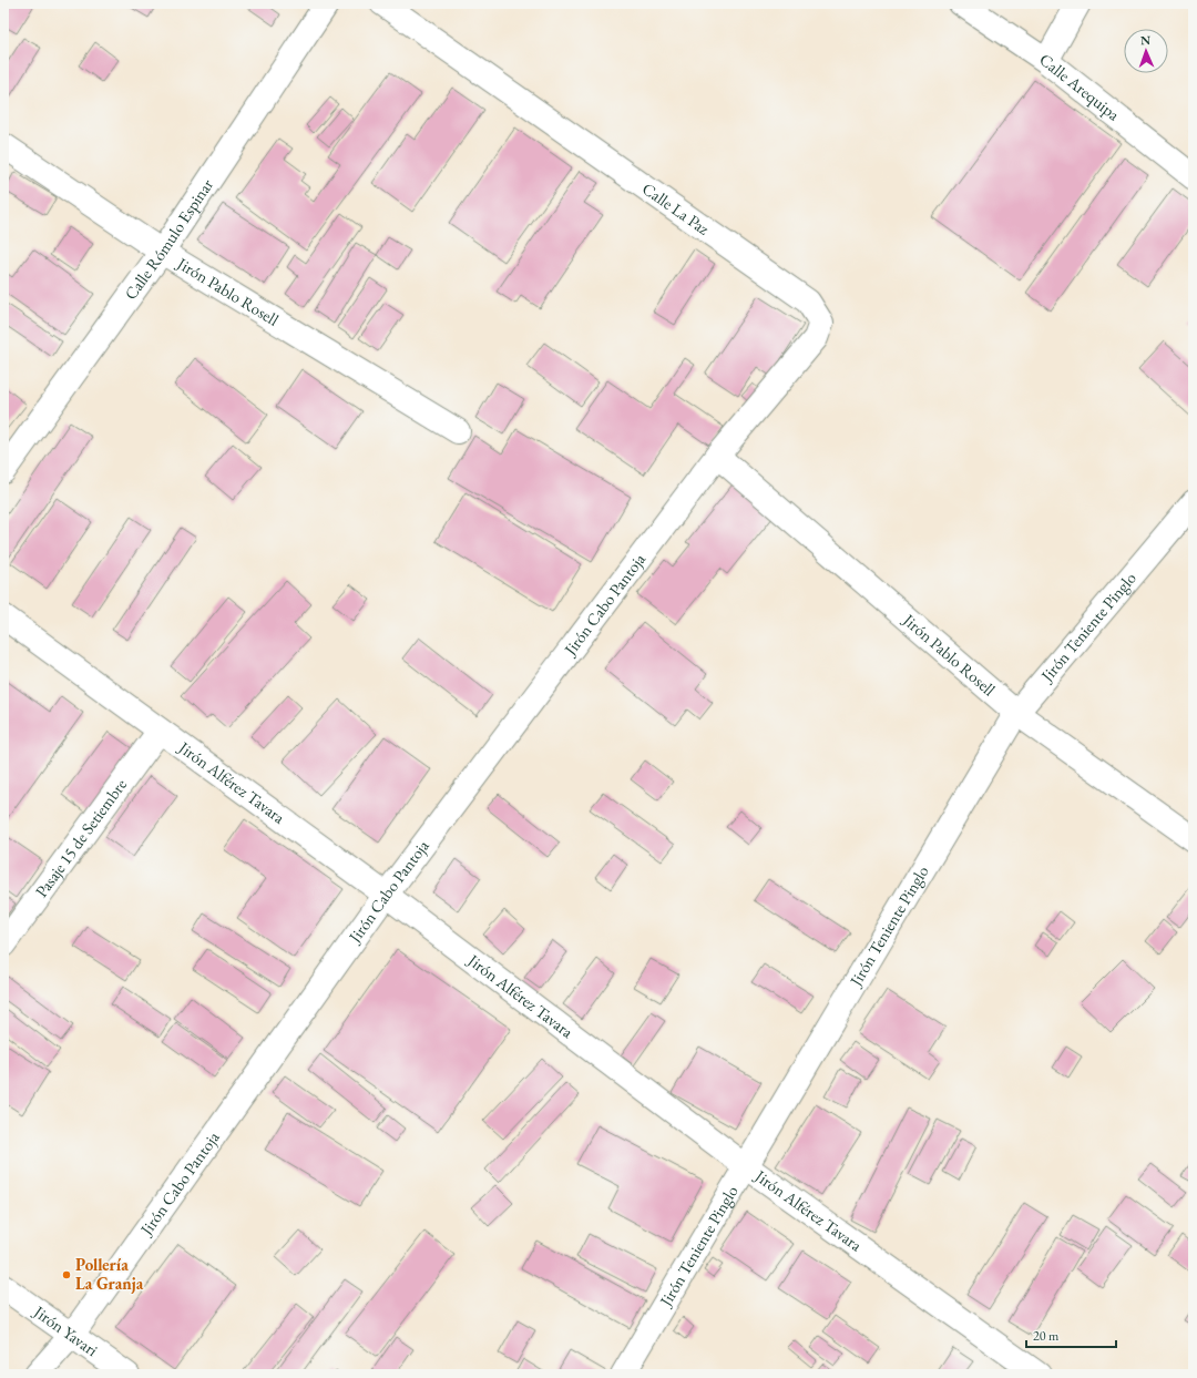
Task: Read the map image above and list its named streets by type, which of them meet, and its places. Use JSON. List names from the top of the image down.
{
  "streets": {
    "street": [
      "Calle Arequipa",
      "Calle La Paz",
      "Calle Rómulo Espinar",
      "Jirón Pablo Rosell",
      "Jirón Cabo Pantoja",
      "Jirón Teniente Pinglo",
      "Jirón Alférez Tavara",
      "Pasaje 15 de Setiembre",
      "Jirón Yavari"
    ]
  },
  "crossings": [
    ["Calle La Paz", "Jirón Pablo Rosell"],
    ["Calle La Paz", "Jirón Cabo Pantoja"],
    ["Calle Rómulo Espinar", "Jirón Pablo Rosell"],
    ["Jirón Pablo Rosell", "Jirón Cabo Pantoja"],
    ["Jirón Pablo Rosell", "Jirón Teniente Pinglo"],
    ["Jirón Cabo Pantoja", "Jirón Alférez Tavara"],
    ["Jirón Cabo Pantoja", "Jirón Yavari"],
    ["Jirón Teniente Pinglo", "Jirón Alférez Tavara"],
    ["Jirón Alférez Tavara", "Pasaje 15 de Setiembre"]
  ],
  "places": ["Pollería La Granja"],
  "scale_bar": "20 m",
  "north": "top"
}
